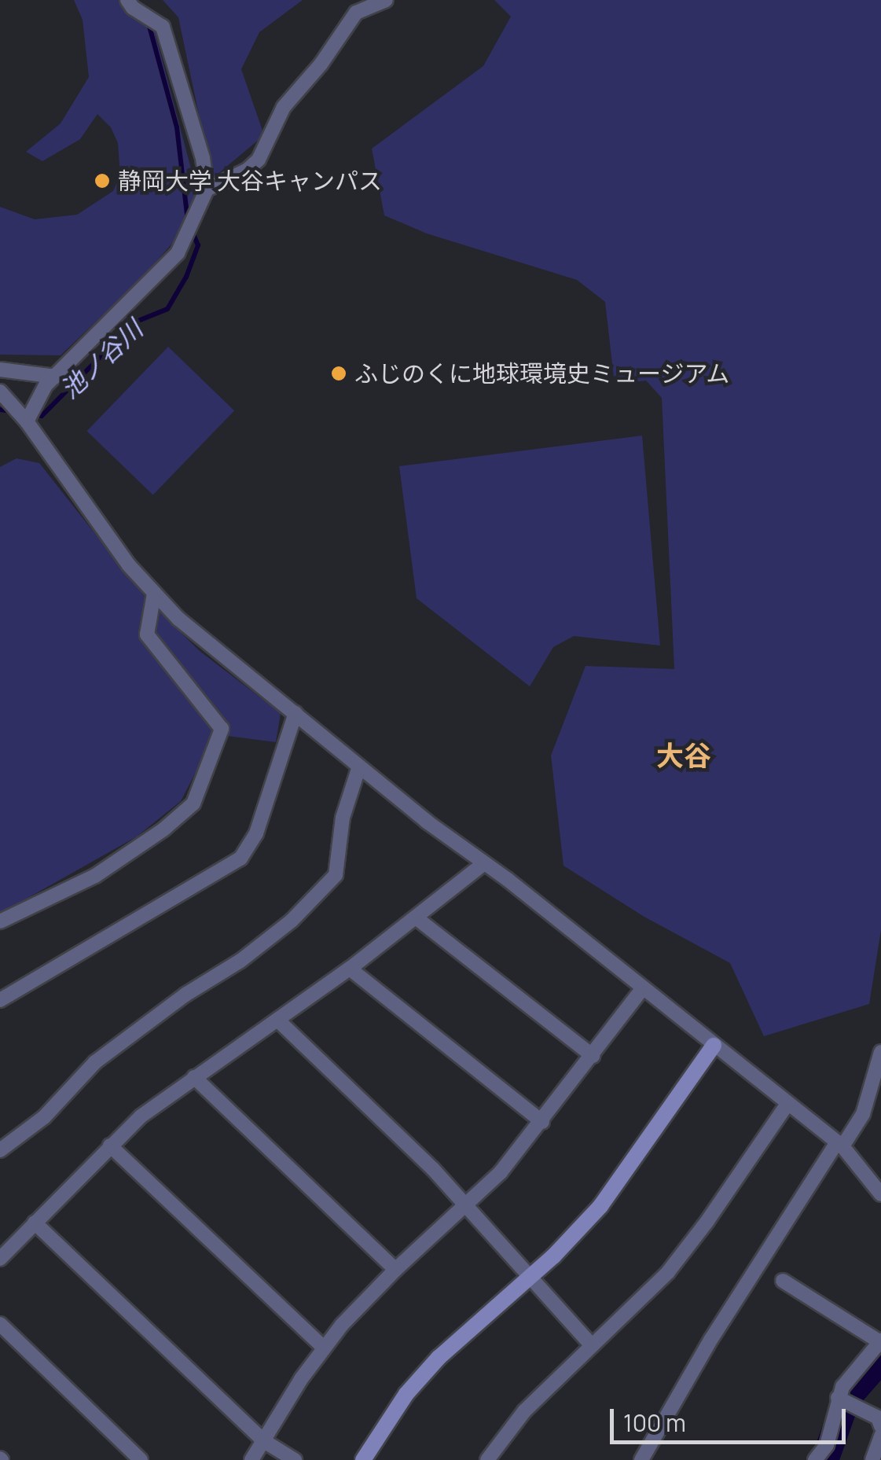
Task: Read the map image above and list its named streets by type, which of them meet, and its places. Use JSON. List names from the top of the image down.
{
  "districts": ["大谷"],
  "water": ["池ノ谷川"],
  "places": ["静岡大学 大谷キャンパス", "ふじのくに地球環境史ミュージアム"],
  "scale_bar": "100 m"
}
